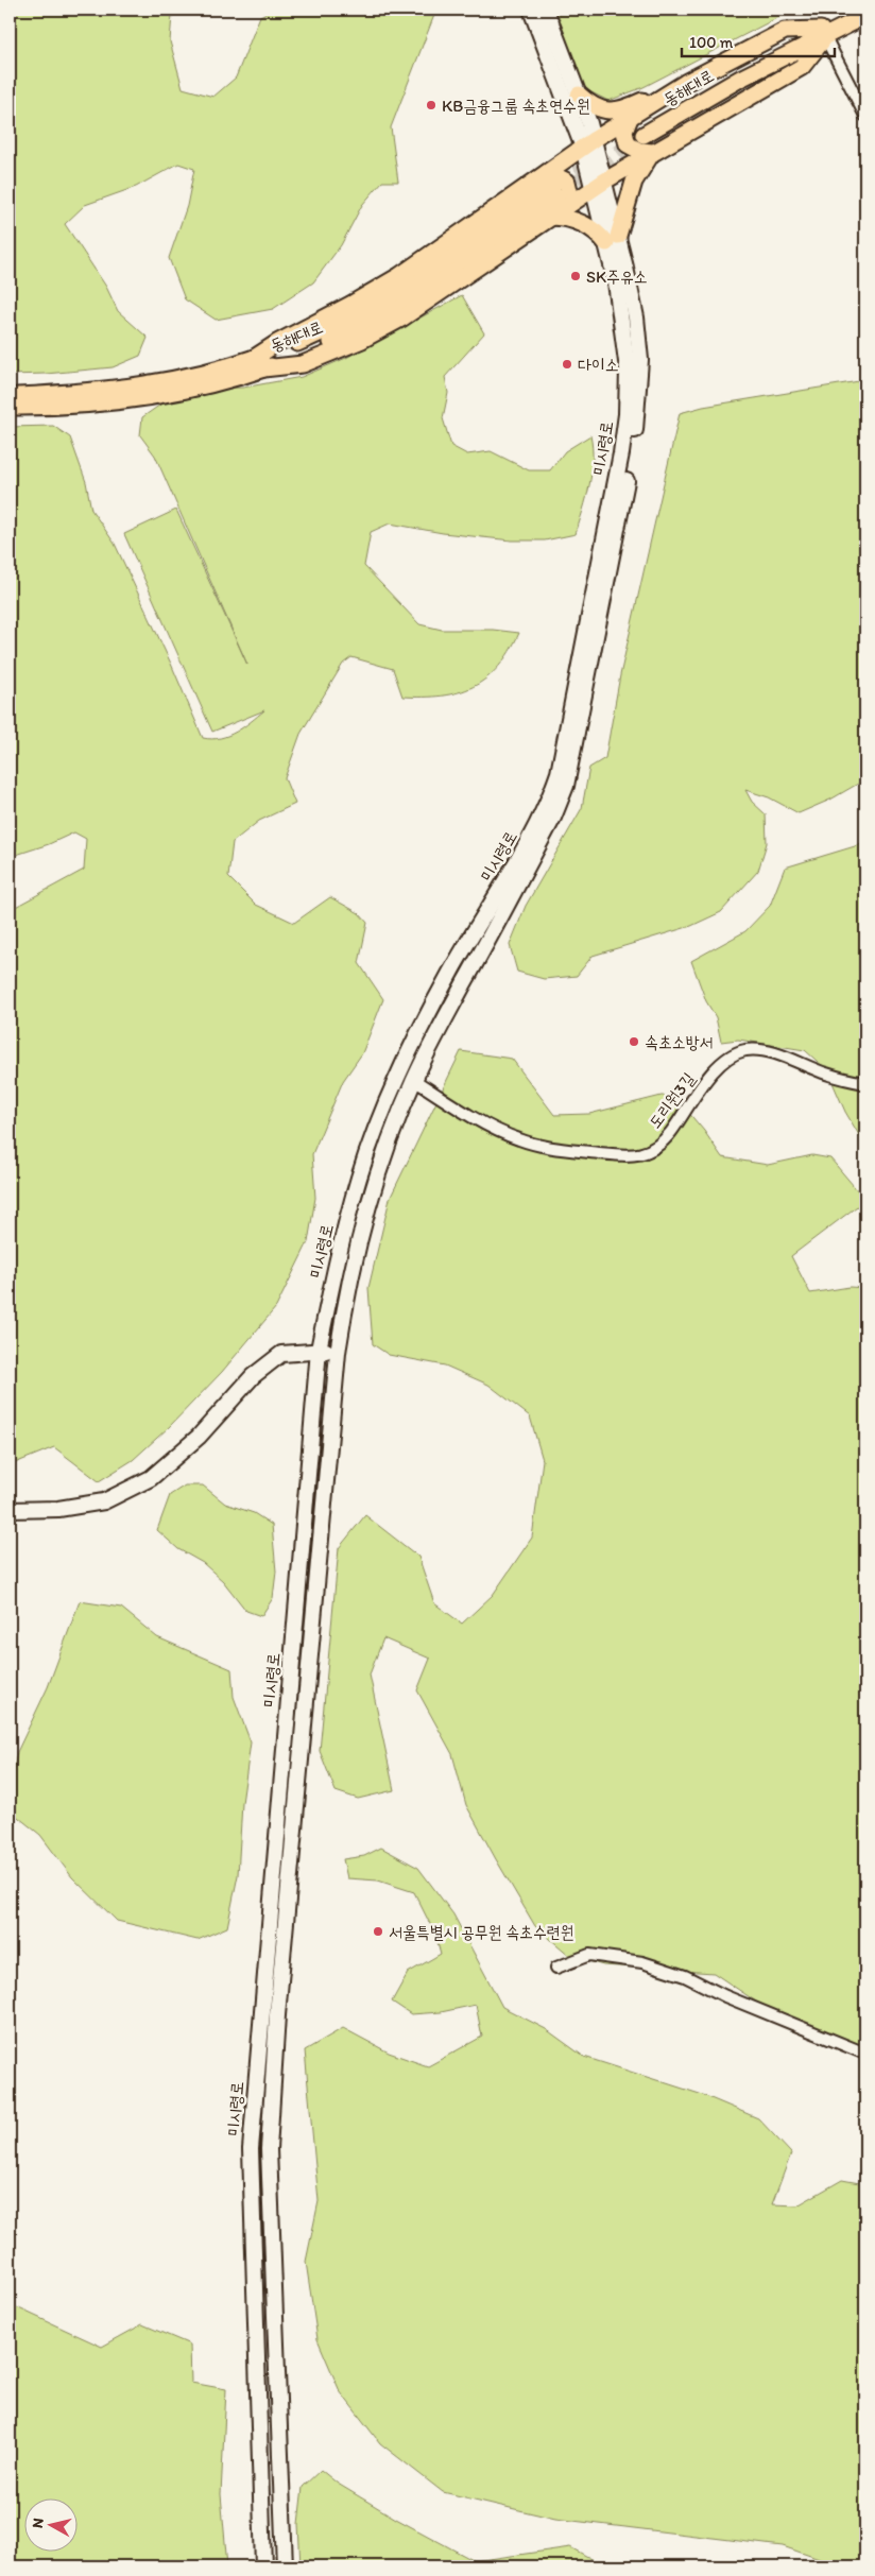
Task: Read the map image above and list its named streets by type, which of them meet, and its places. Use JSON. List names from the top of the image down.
{
  "streets": {
    "main road": ["동해대로", "미시령로"],
    "street": ["도리원3길"]
  },
  "crossings": [
    ["미시령로", "도리원3길"]
  ],
  "places": [
    "KB금융그룹 속초연수원",
    "SK주유소",
    "다이소",
    "속초소방서",
    "서울특별시 공무원 속초수련원"
  ],
  "scale_bar": "100 m",
  "north": "left"
}
